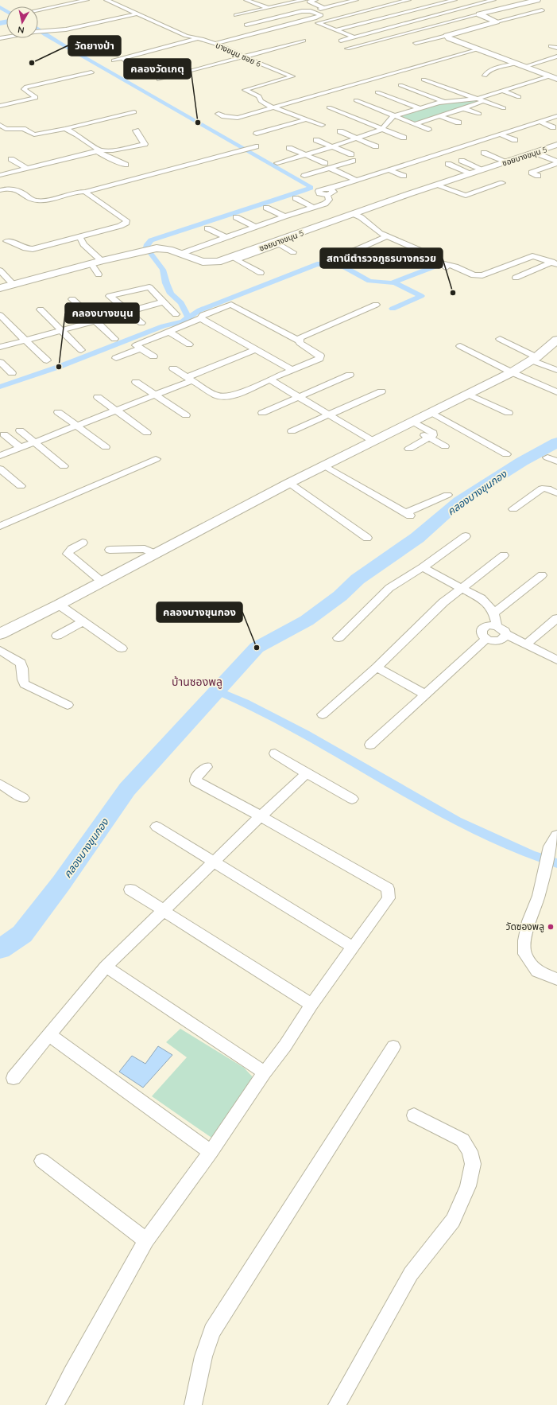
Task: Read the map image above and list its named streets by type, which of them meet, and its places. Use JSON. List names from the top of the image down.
{
  "streets": {
    "street": ["บางขนุน ซอย 6", "ซอยบางขนุน 5"]
  },
  "districts": ["บ้านซองพลู"],
  "water": ["คลองบางขุนกอง"],
  "places": [
    "วัดยางป่า",
    "คลองวัดเกตุ",
    "สถานีตำรวจภูธรบางกรวย",
    "คลองบางขนุน",
    "คลองบางขุนกอง",
    "วัดซองพลู"
  ],
  "north": "bottom"
}
